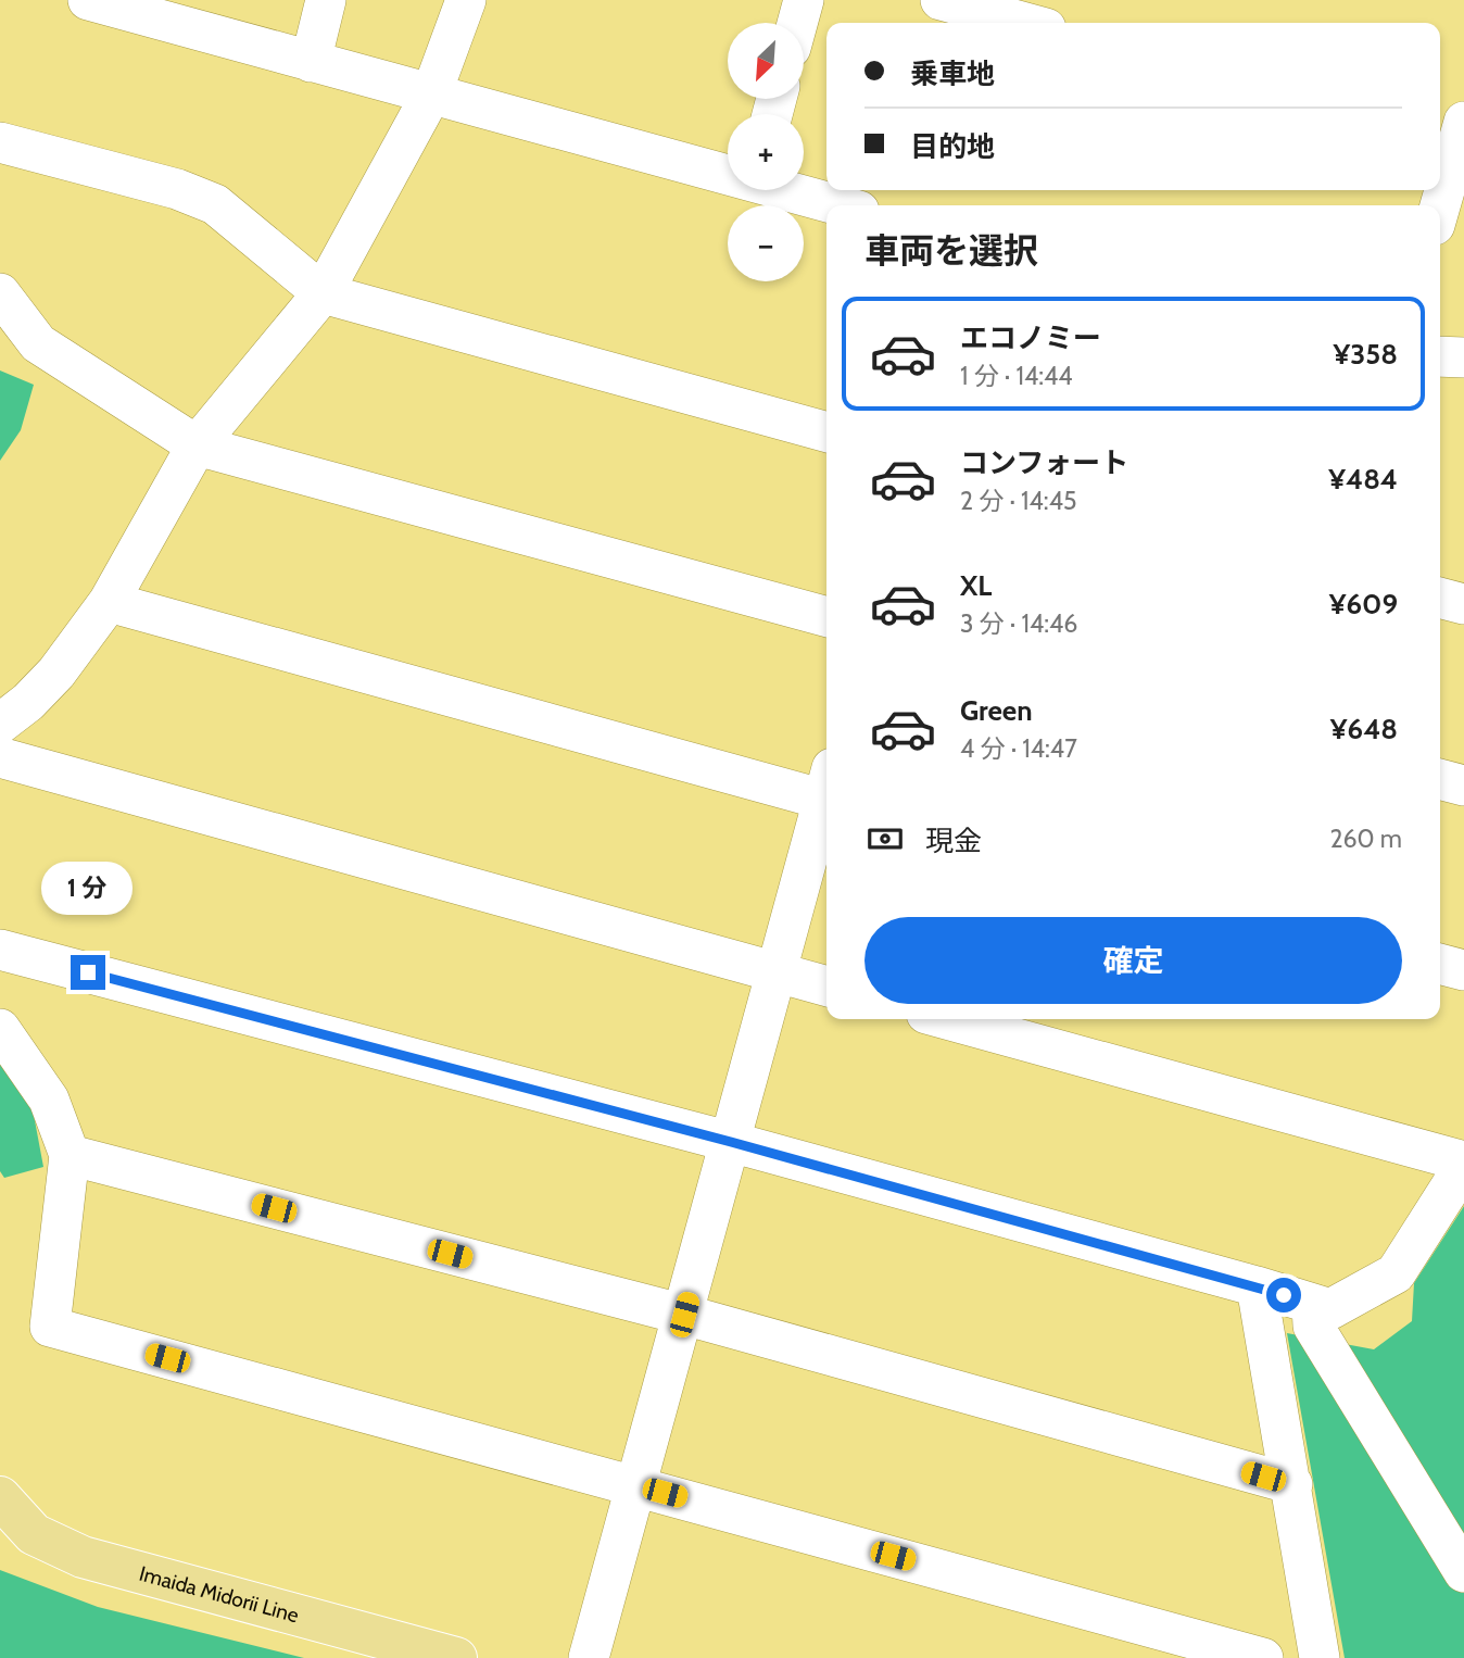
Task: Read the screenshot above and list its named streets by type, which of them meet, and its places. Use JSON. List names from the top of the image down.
{
  "streets": {
    "main road": ["Imaida Midorii Line"]
  },
  "north": "bottom left",
  "page": {
    "map_buttons": ["+", "−"],
    "banner": ["乗車地", "目的地"],
    "heading": "車両を選択",
    "list": [
      {
        "name": "エコノミー",
        "note": "1 分 · 14:44",
        "value": "¥358"
      },
      {
        "name": "コンフォート",
        "note": "2 分 · 14:45",
        "value": "¥484"
      },
      {
        "name": "XL",
        "note": "3 分 · 14:46",
        "value": "¥609"
      },
      {
        "name": "Green",
        "note": "4 分 · 14:47",
        "value": "¥648"
      }
    ],
    "pay": ["現金", "260 m"],
    "bubble": "1 分",
    "buttons": "確定"
  }
}
